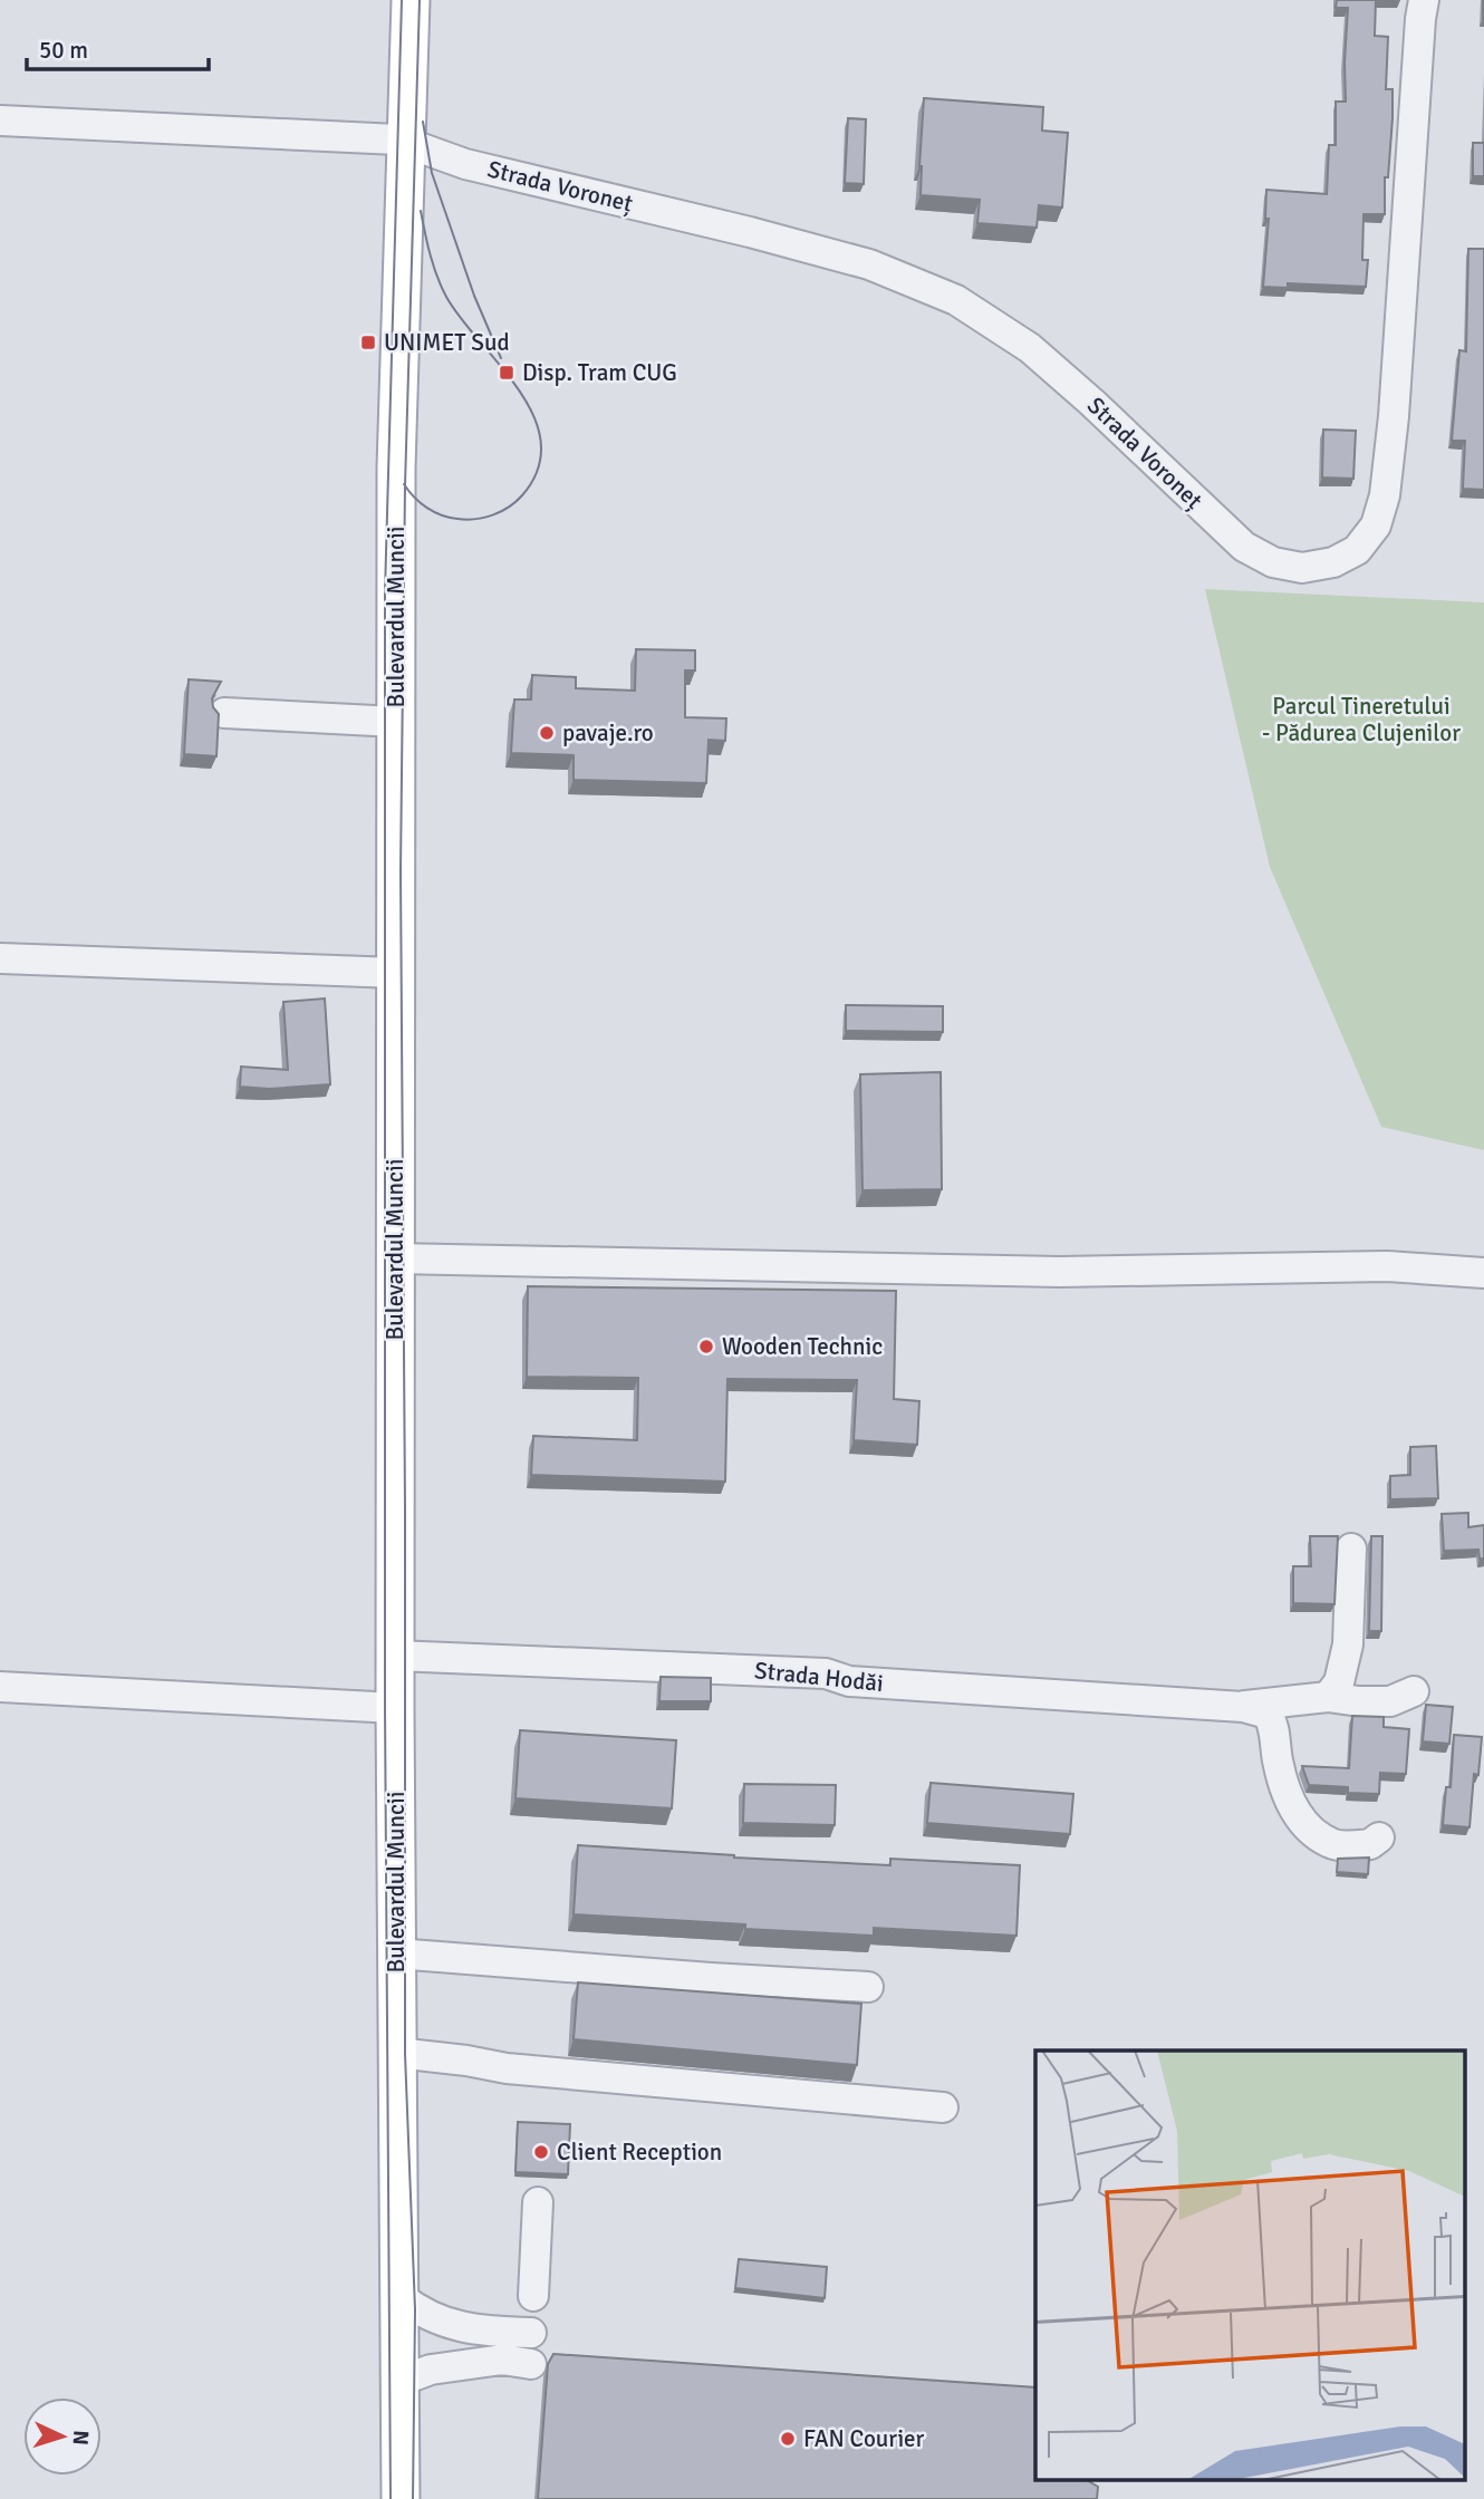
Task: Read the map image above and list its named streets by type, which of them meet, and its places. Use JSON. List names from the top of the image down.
{
  "streets": {
    "main road": ["Bulevardul Muncii"],
    "street": ["Strada Voroneț", "Strada Hodăi"]
  },
  "crossings": [
    ["Strada Voroneț", "Bulevardul Muncii"],
    ["Bulevardul Muncii", "Strada Hodăi"]
  ],
  "parks": ["Parcul Tineretului - Pădurea Clujenilor"],
  "places": {
    "transit": ["UNIMET Sud", "Disp. Tram CUG"],
    "other": [
      "pavaje.ro",
      "Wooden Technic",
      "Client Reception",
      "FAN Courier"
    ]
  },
  "scale_bar": "50 m",
  "north": "right"
}
